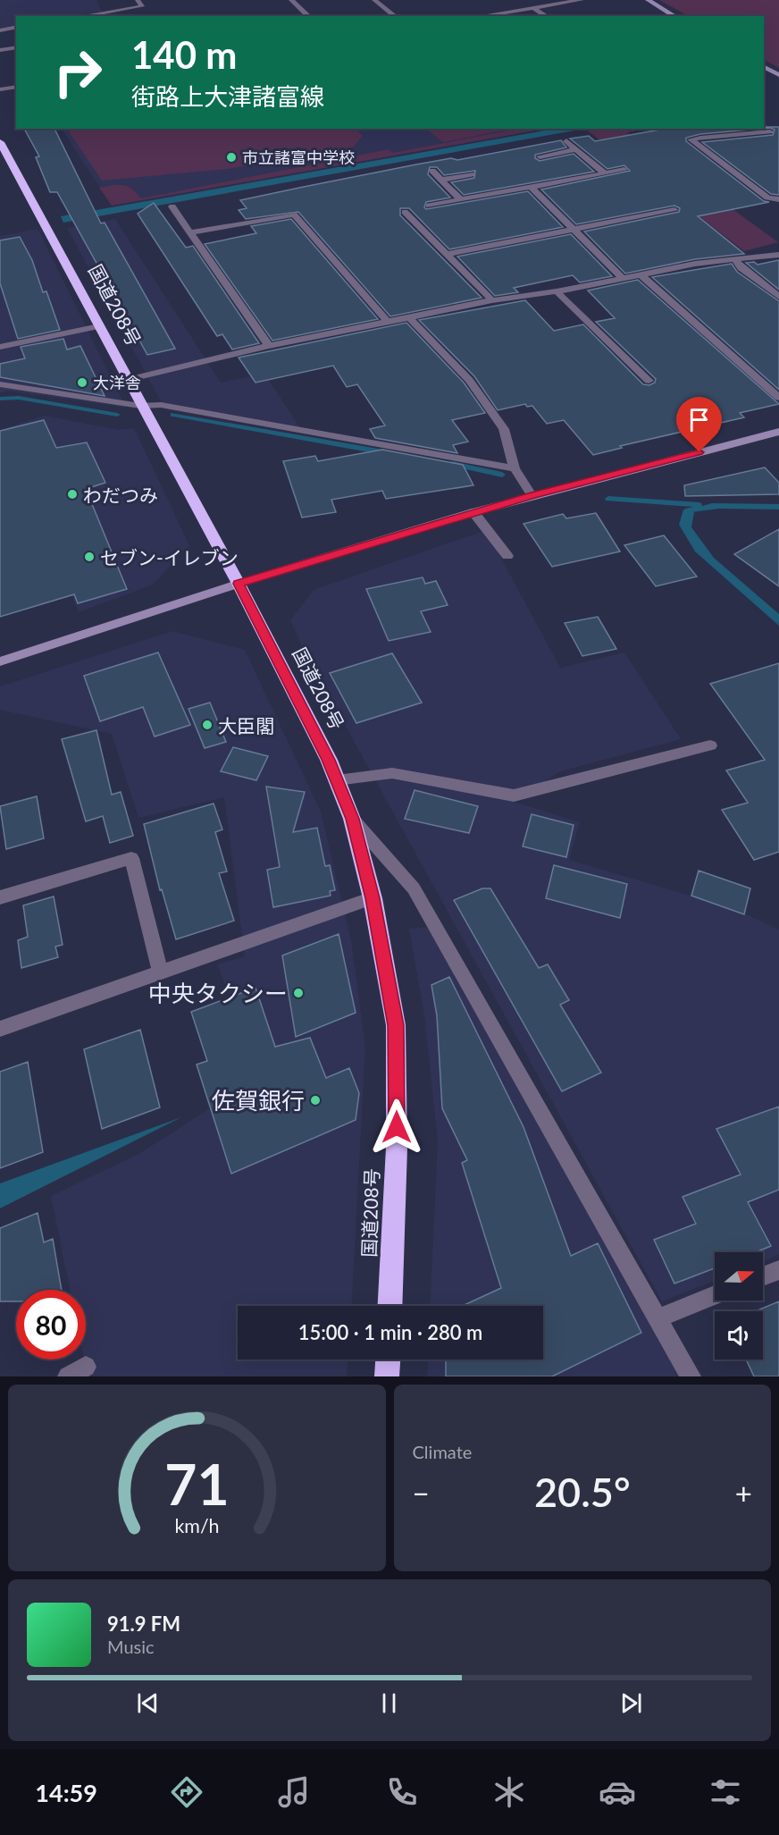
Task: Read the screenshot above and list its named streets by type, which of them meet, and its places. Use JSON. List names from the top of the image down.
{
  "streets": {
    "highway": ["国道208号"]
  },
  "places": [
    "市立諸富中学校",
    "大洋舎",
    "わだつみ",
    "セブン-イレブン",
    "大臣閣",
    "中央タクシー",
    "佐賀銀行"
  ],
  "north": "right",
  "page": {
    "turn": ["140 m", "街路上大津諸富線"],
    "limit": "80",
    "trip": "15:00 · 1 min · 280 m",
    "tile": "Climate",
    "heat": ["−", "20.5°", "+"],
    "song": ["91.9 FM", "Music"],
    "tabs": "14:59",
    "gauge": ["71", "km/h"]
  }
}
